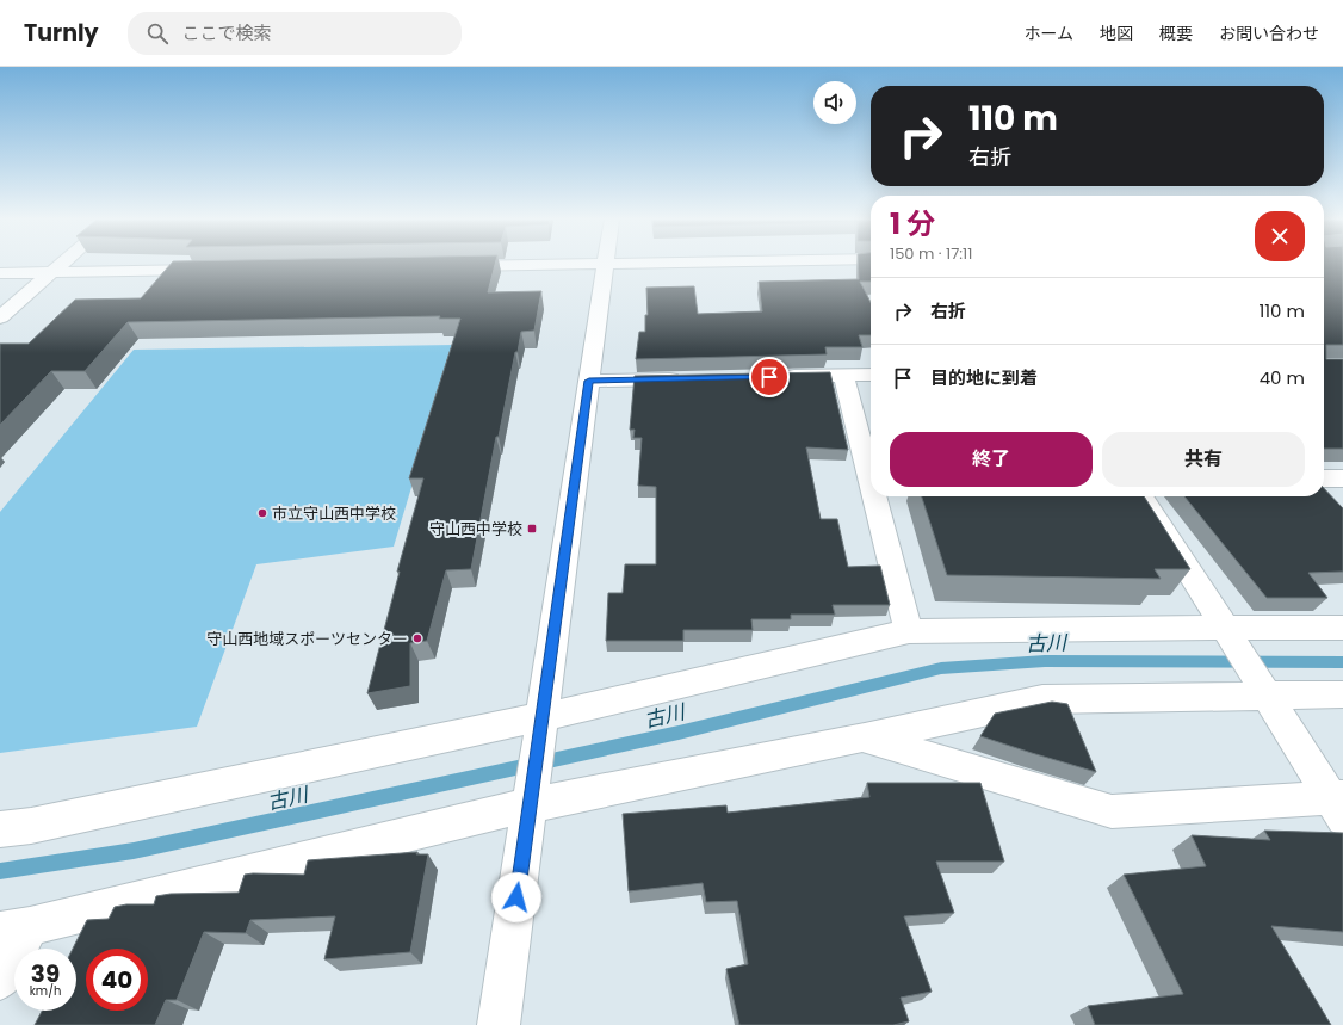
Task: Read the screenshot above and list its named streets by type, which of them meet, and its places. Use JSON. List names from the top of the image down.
{
  "water": ["古川"],
  "places": {
    "other": ["市立守山西中学校", "守山西地域スポーツセンター"],
    "transit": ["守山西中学校"]
  },
  "page": {
    "header": "Turnly",
    "search": "ここで検索",
    "nav": [
      "ホーム",
      "地図",
      "概要",
      "お問い合わせ"
    ],
    "turn": ["110 m", "右折"],
    "heading": ["1 分", "150 m · 17:11"],
    "list": [
      {
        "name": "右折",
        "value": "110 m"
      },
      {
        "name": "目的地に到着",
        "value": "40 m"
      }
    ],
    "buttons": ["終了", "共有"],
    "speed": "39 km/h",
    "limit": "40"
  }
}
